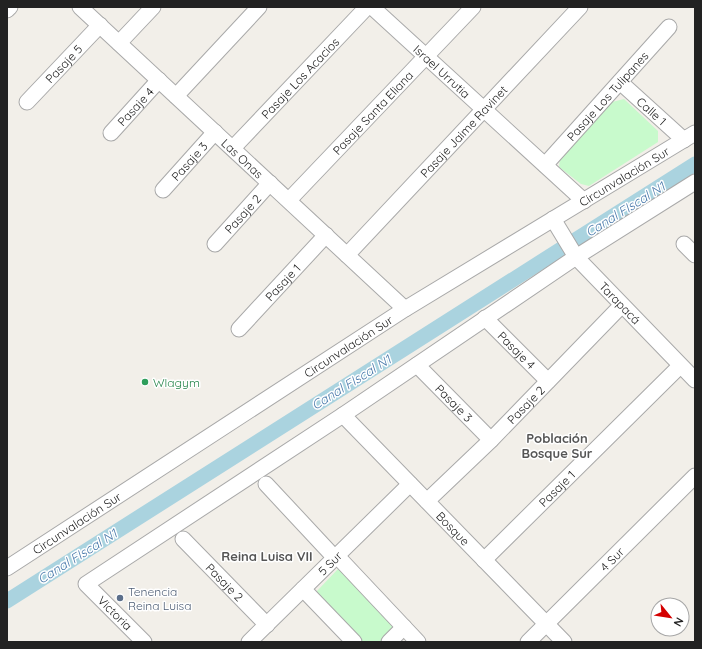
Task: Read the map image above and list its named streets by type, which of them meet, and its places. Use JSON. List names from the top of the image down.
{
  "streets": {
    "street": [
      "Pasaje 5",
      "Israel Urrutia",
      "Pasaje Los Acacios",
      "Pasaje Los Tulipanes",
      "Pasaje 4",
      "Calle 1",
      "Pasaje Santa Eliana",
      "Pasaje Jaime Ravinet",
      "Las Onas",
      "Pasaje 3",
      "Circunvalación Sur",
      "Pasaje 2",
      "Pasaje 1",
      "Tarapacá",
      "Bosque",
      "4 Sur",
      "5 Sur",
      "Victoria"
    ]
  },
  "crossings": [
    ["Pasaje 5", "Las Onas"],
    ["Israel Urrutia", "Pasaje Los Tulipanes"],
    ["Israel Urrutia", "Pasaje Santa Eliana"],
    ["Israel Urrutia", "Pasaje Jaime Ravinet"],
    ["Israel Urrutia", "Circunvalación Sur"],
    ["Pasaje Los Acacios", "Las Onas"],
    ["Pasaje Los Tulipanes", "Calle 1"],
    ["Pasaje 4", "Las Onas"],
    ["Pasaje 4", "Pasaje 2"],
    ["Calle 1", "Circunvalación Sur"],
    ["Pasaje Santa Eliana", "Las Onas"],
    ["Pasaje Jaime Ravinet", "Las Onas"],
    ["Las Onas", "Pasaje 3"],
    ["Las Onas", "Circunvalación Sur"],
    ["Las Onas", "Pasaje 2"],
    ["Las Onas", "Pasaje 1"],
    ["Pasaje 3", "Pasaje 2"],
    ["Circunvalación Sur", "Tarapacá"],
    ["Pasaje 2", "Tarapacá"],
    ["Pasaje 2", "Bosque"],
    ["Pasaje 2", "5 Sur"],
    ["Pasaje 1", "Tarapacá"],
    ["Pasaje 1", "Bosque"],
    ["Bosque", "4 Sur"],
    ["Bosque", "5 Sur"],
    ["Bosque", "Victoria"]
  ],
  "districts": ["Población Bosque Sur", "Reina Luisa VII"],
  "water": ["Canal FIscal N1"],
  "places": ["Wlagym", "Tenencia Reina Luisa"],
  "north": "bottom right"
}
